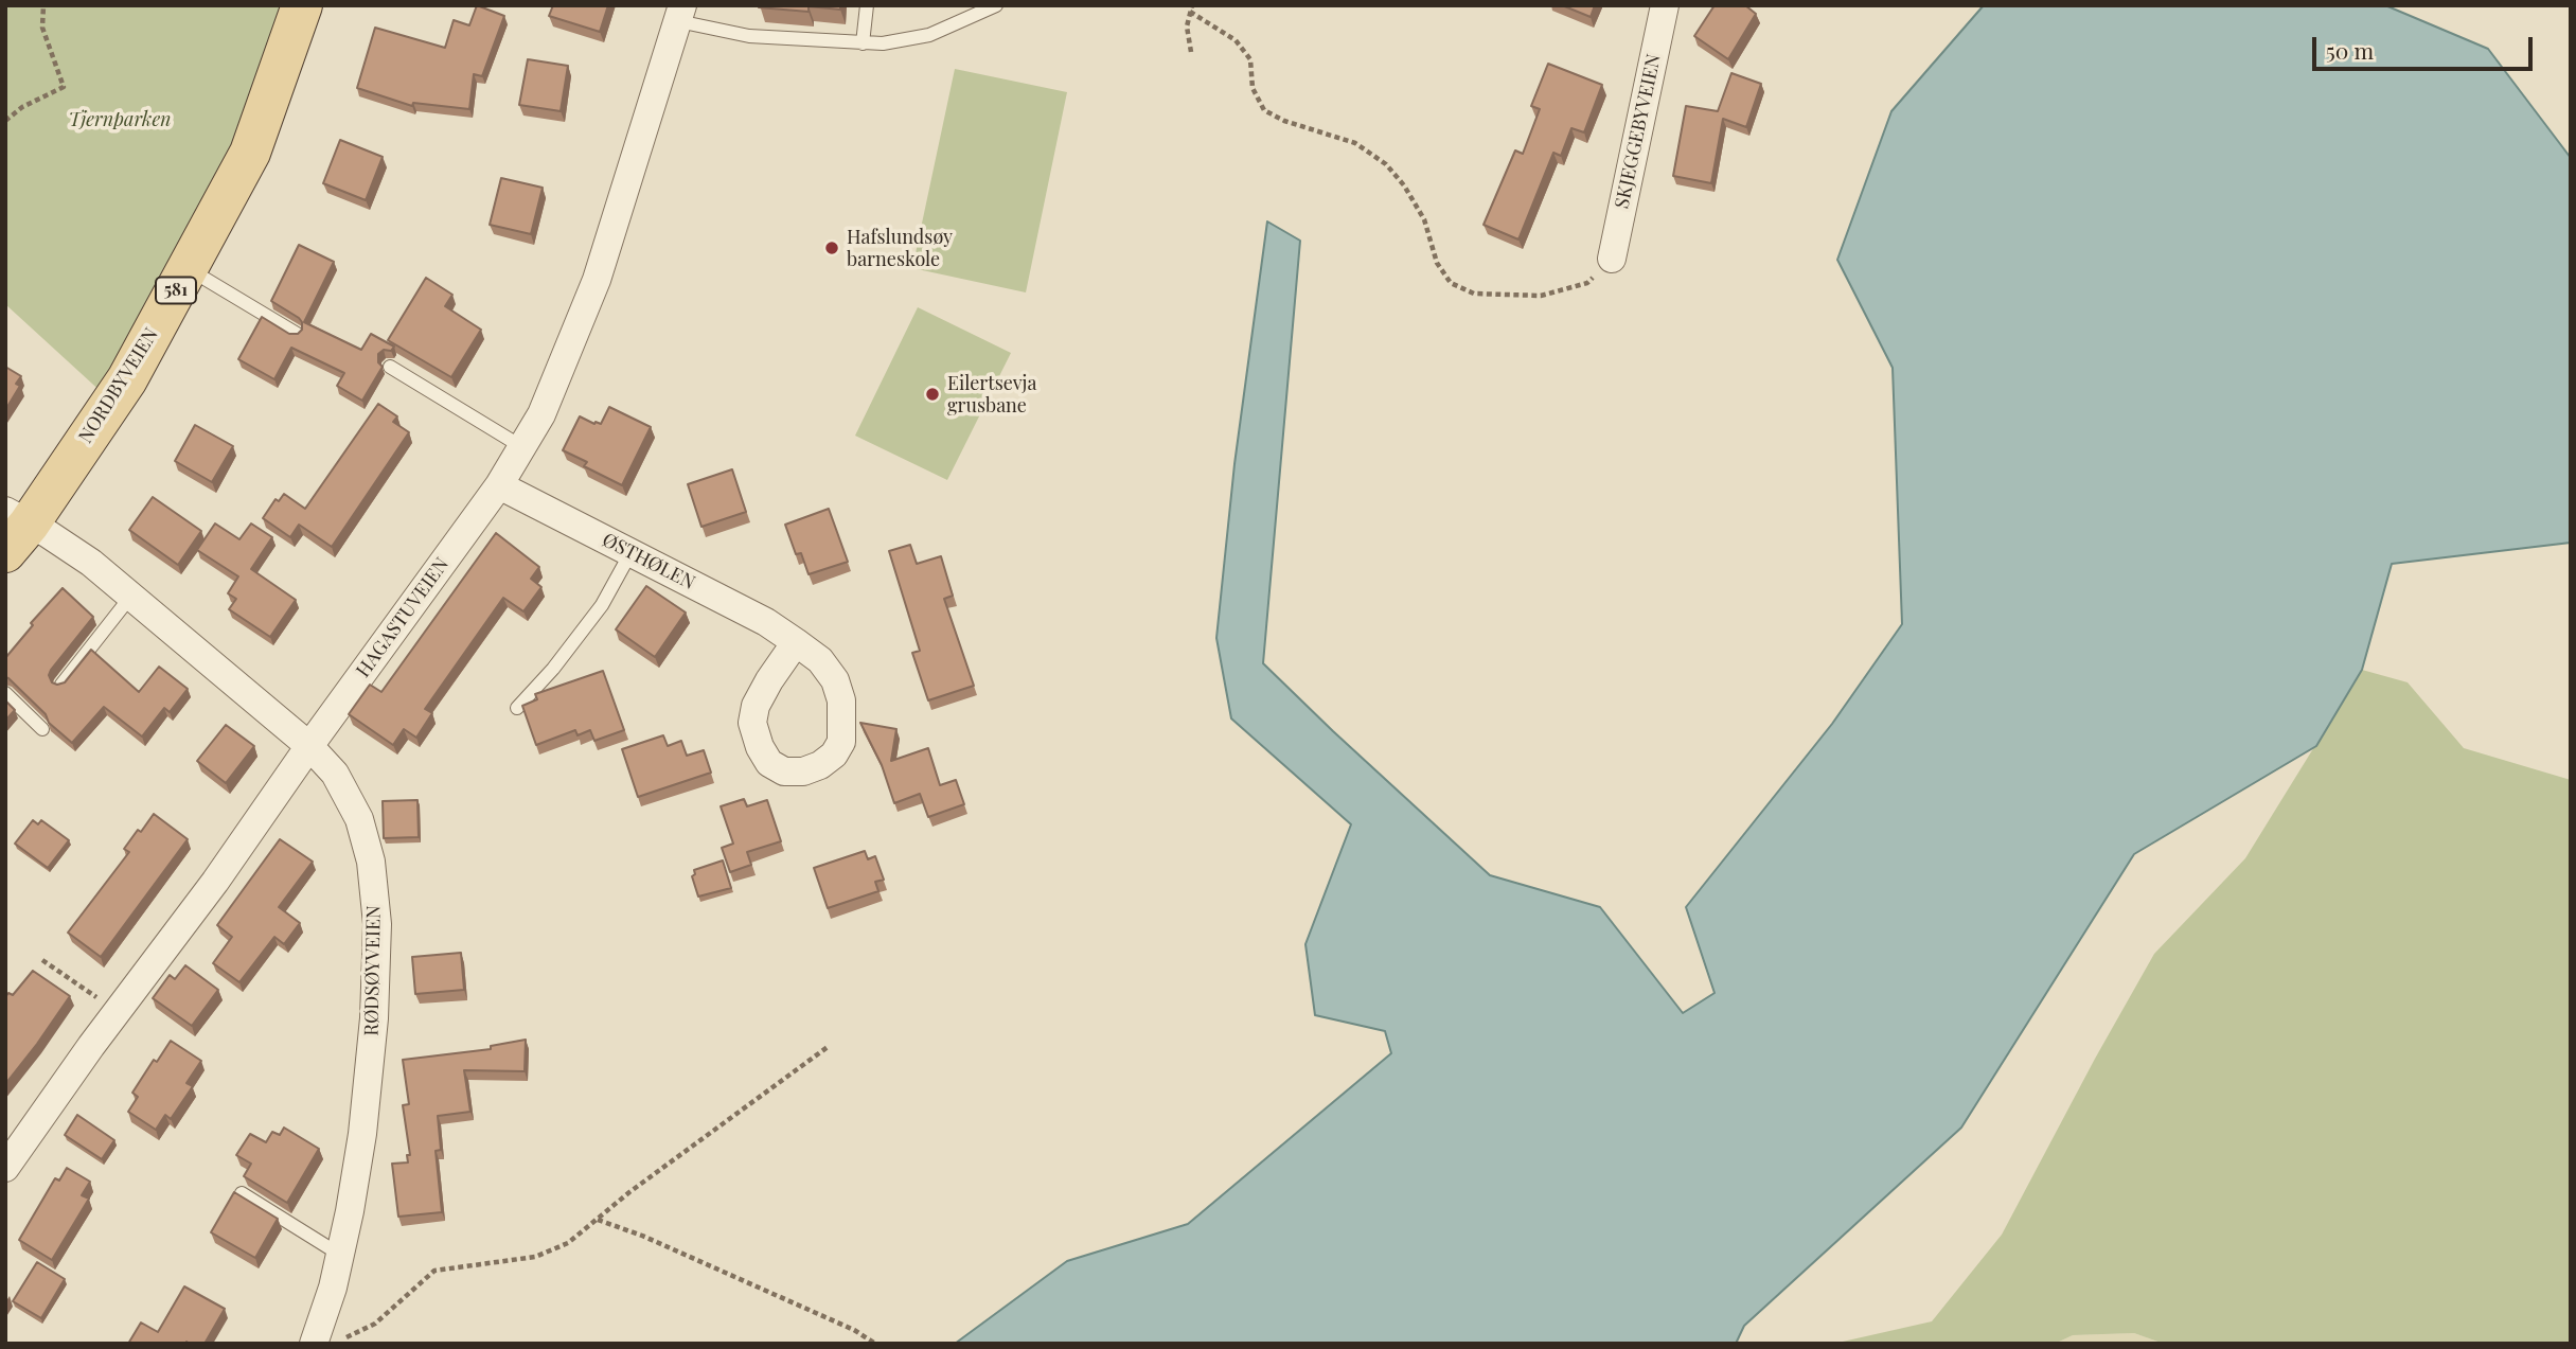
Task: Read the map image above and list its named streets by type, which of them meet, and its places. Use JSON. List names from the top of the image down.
{
  "streets": {
    "main road": ["581", "NORDBYVEIEN"],
    "street": [
      "SKJEGGEBYVEIEN",
      "ØSTHØLEN",
      "HAGASTUVEIEN",
      "RØDSØYVEIEN"
    ]
  },
  "crossings": [
    ["NORDBYVEIEN", "RØDSØYVEIEN"],
    ["ØSTHØLEN", "HAGASTUVEIEN"],
    ["HAGASTUVEIEN", "RØDSØYVEIEN"]
  ],
  "parks": ["Tjernparken"],
  "places": ["Hafslundsøy barneskole", "Eilertsevja grusbane"],
  "scale_bar": "50 m"
}
